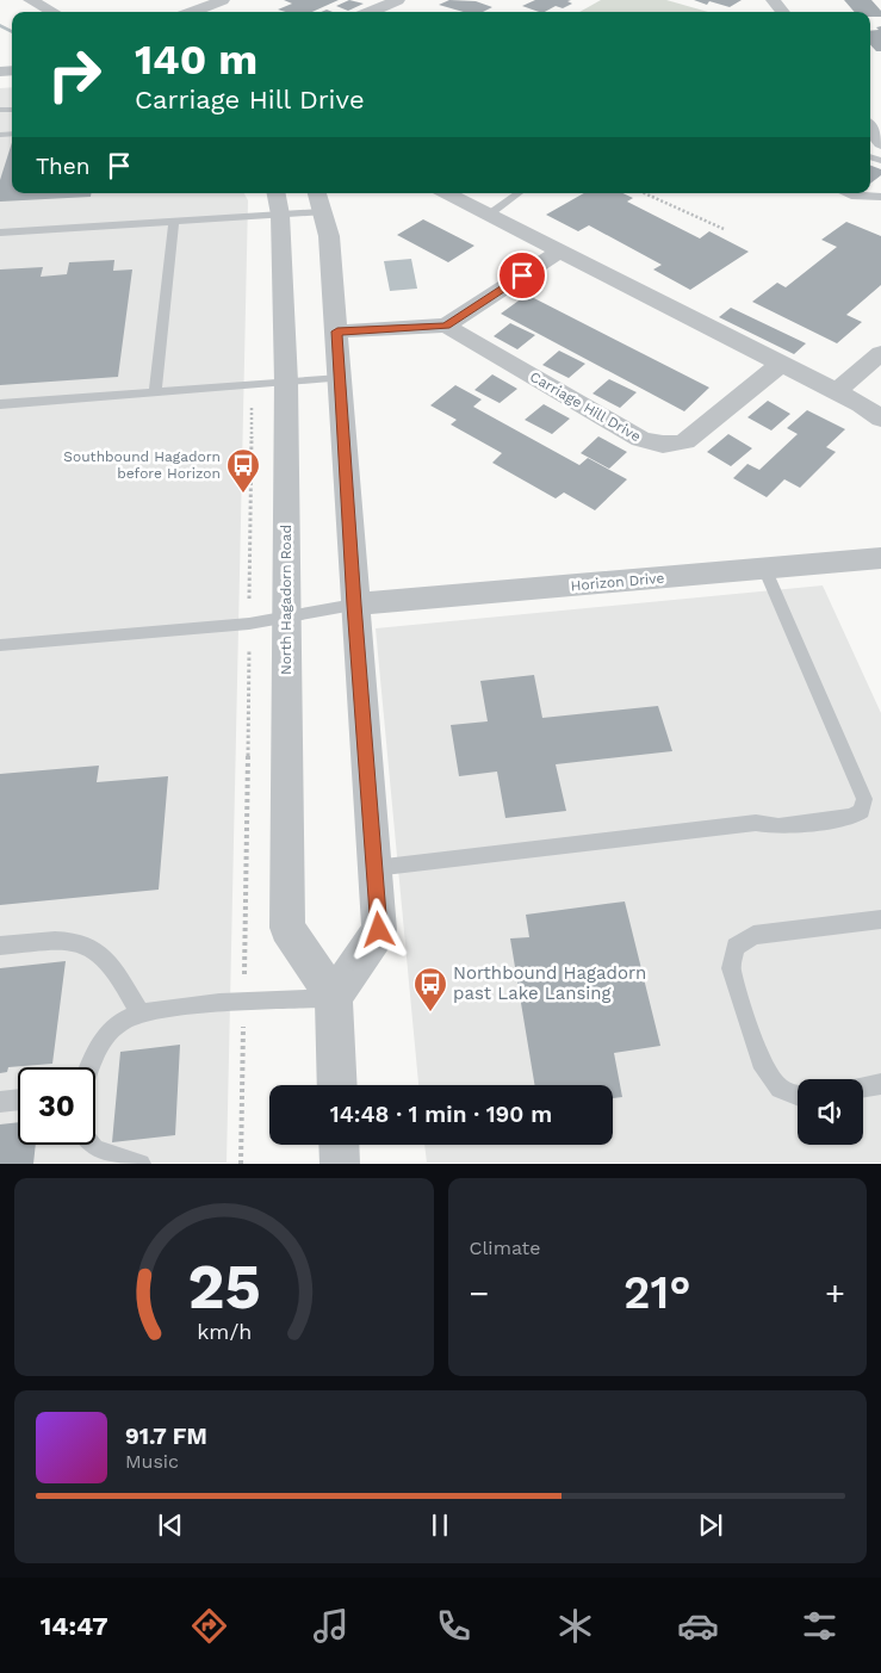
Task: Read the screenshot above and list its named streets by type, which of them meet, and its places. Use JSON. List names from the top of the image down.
{
  "streets": {
    "street": ["Carriage Hill Drive", "Horizon Drive", "North Hagadorn Road"]
  },
  "places": {
    "bus stop": ["Southbound Hagadorn before Horizon", "Northbound Hagadorn past Lake Lansing"]
  },
  "page": {
    "turn": ["140 m", "Carriage Hill Drive"],
    "then": "Then",
    "limit": "30",
    "trip": "14:48 · 1 min · 190 m",
    "tile": "Climate",
    "heat": ["−", "21°", "+"],
    "song": ["91.7 FM", "Music"],
    "tabs": "14:47",
    "gauge": ["25", "km/h"]
  }
}
